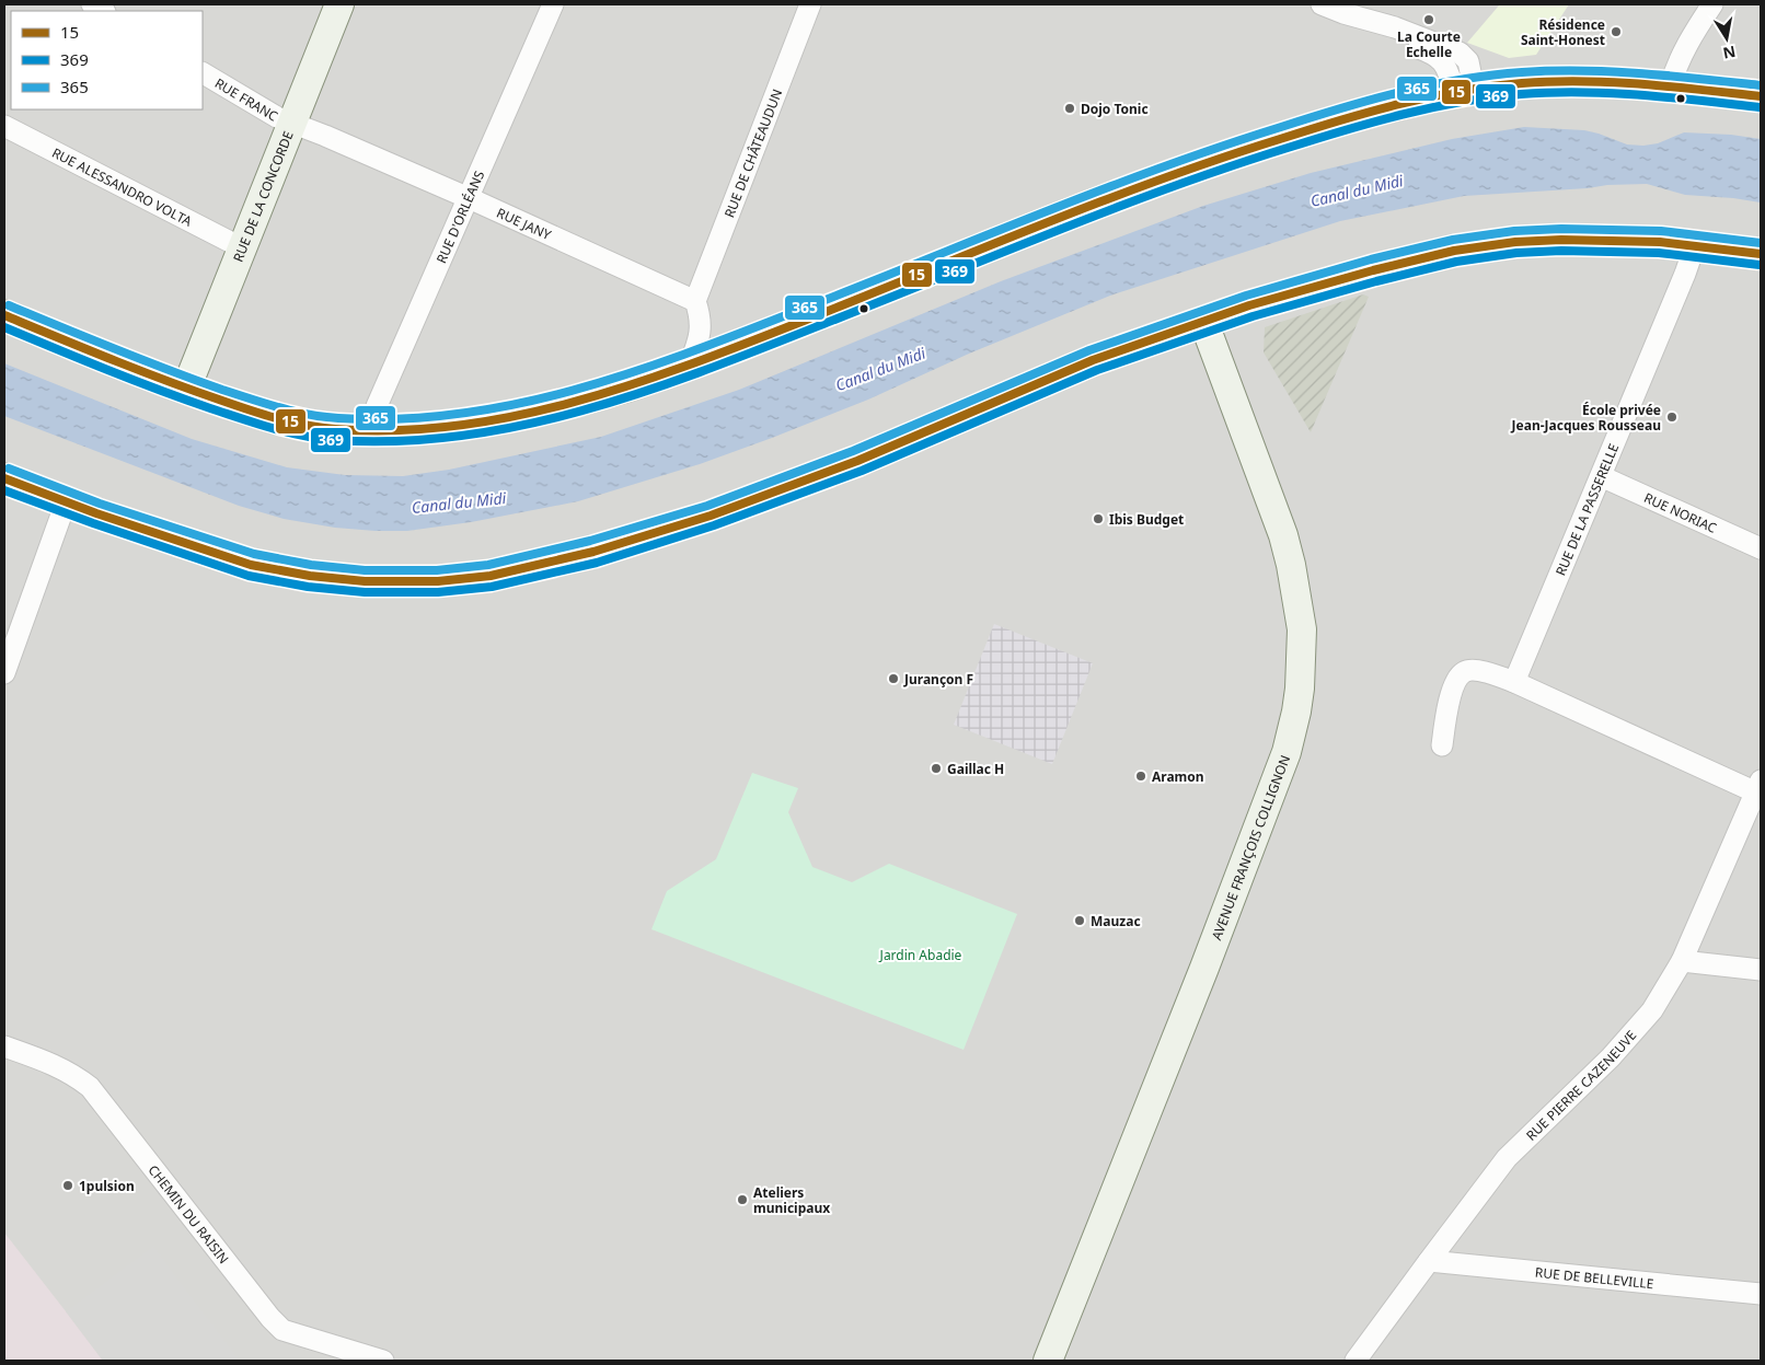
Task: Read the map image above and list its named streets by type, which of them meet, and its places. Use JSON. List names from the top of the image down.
{
  "streets": {
    "street": [
      "RUE FRANC",
      "RUE DE CHÂTEAUDUN",
      "RUE ALESSANDRO VOLTA",
      "RUE DE LA CONCORDE",
      "RUE D'ORLÉANS",
      "RUE JANY",
      "RUE DE LA PASSERELLE",
      "RUE NORIAC",
      "AVENUE FRANÇOIS COLLIGNON",
      "RUE PIERRE CAZENEUVE",
      "CHEMIN DU RAISIN",
      "RUE DE BELLEVILLE"
    ]
  },
  "crossings": [
    ["RUE FRANC", "RUE DE LA CONCORDE"],
    ["RUE FRANC", "RUE JANY"],
    ["RUE DE CHÂTEAUDUN", "RUE JANY"],
    ["RUE ALESSANDRO VOLTA", "RUE DE LA CONCORDE"],
    ["RUE DE LA CONCORDE", "RUE JANY"],
    ["RUE D'ORLÉANS", "RUE JANY"],
    ["RUE DE LA PASSERELLE", "RUE NORIAC"],
    ["RUE PIERRE CAZENEUVE", "RUE DE BELLEVILLE"]
  ],
  "water": ["Canal du Midi"],
  "parks": ["Jardin Abadie"],
  "places": [
    "La Courte Echelle",
    "Résidence Saint-Honest",
    "Dojo Tonic",
    "École privée Jean-Jacques Rousseau",
    "Ibis Budget",
    "Jurançon F",
    "Gaillac H",
    "Aramon",
    "Mauzac",
    "1pulsion",
    "Ateliers municipaux"
  ],
  "lines": ["transit line 365", "transit line 15", "transit line 369"],
  "legend": ["15", "369", "365"],
  "north": "bottom"
}
